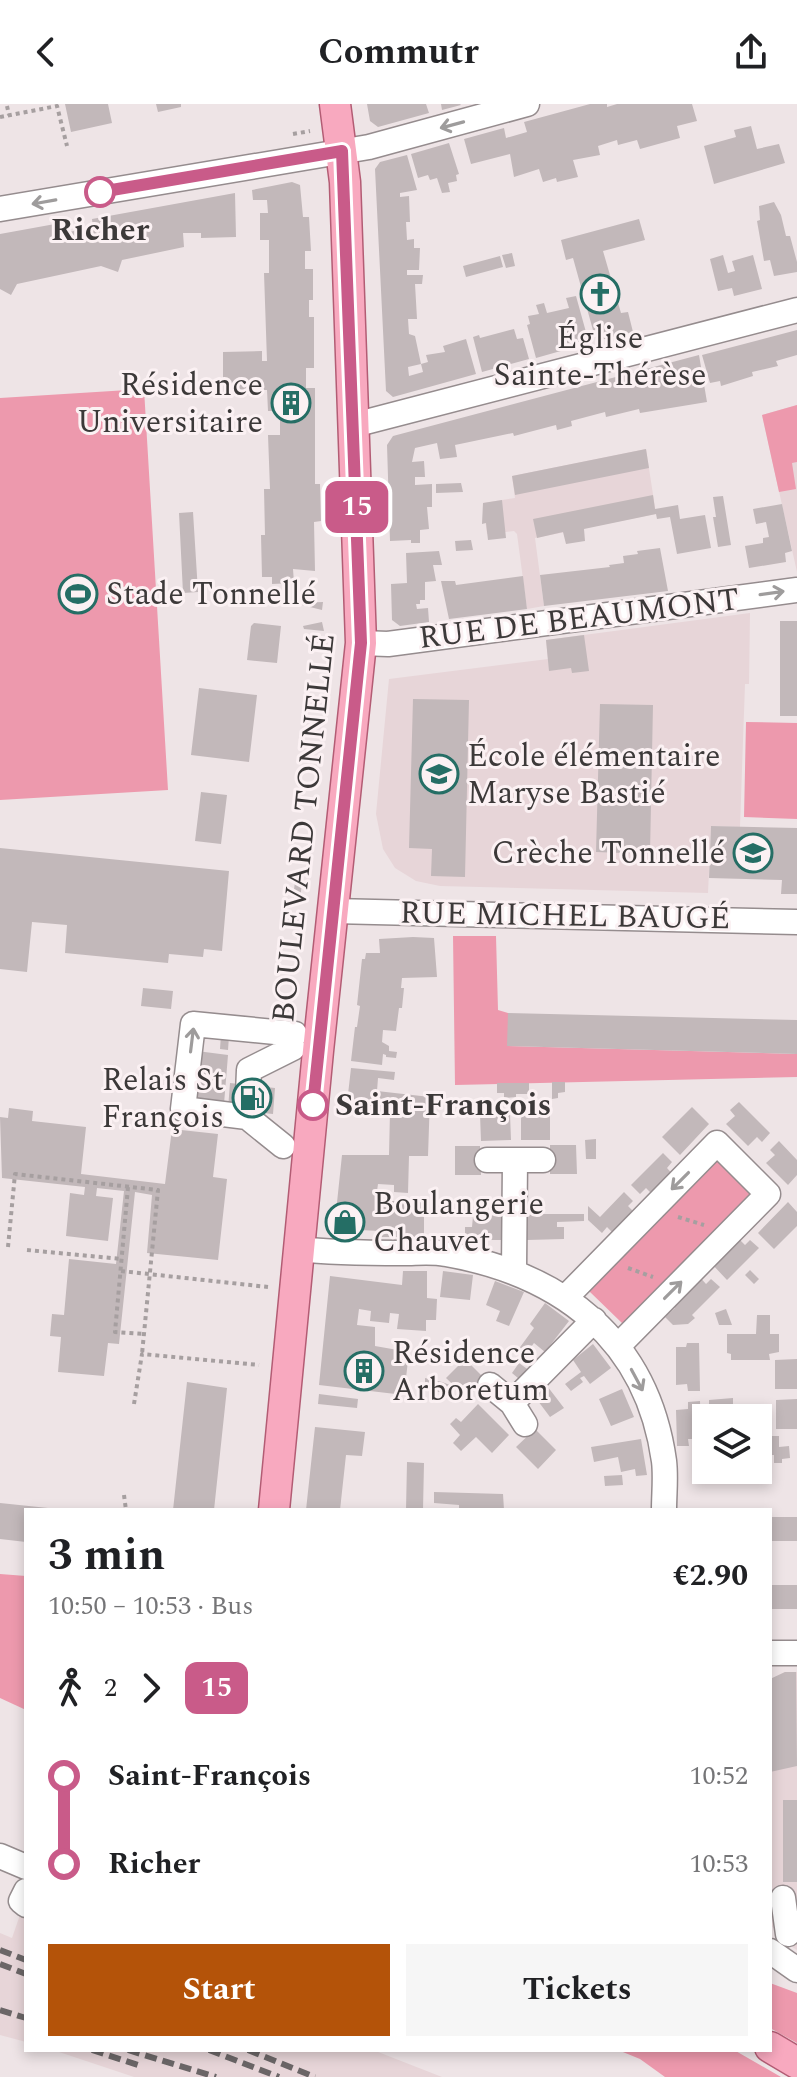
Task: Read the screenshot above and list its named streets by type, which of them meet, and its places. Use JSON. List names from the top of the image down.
{
  "streets": {
    "main road": ["BOULEVARD TONNELLÉ"],
    "street": ["RUE DE BEAUMONT", "RUE MICHEL BAUGÉ"]
  },
  "crossings": [
    ["RUE DE BEAUMONT", "BOULEVARD TONNELLÉ"],
    ["BOULEVARD TONNELLÉ", "RUE MICHEL BAUGÉ"]
  ],
  "one_way": ["RUE DE BEAUMONT"],
  "places": {
    "other": ["Richer", "Saint-François"],
    "church": ["Église Sainte-Thérèse"],
    "building": ["Résidence Universitaire", "Résidence Arboretum"],
    "sports": ["Stade Tonnellé"],
    "school or university": ["École élémentaire Maryse Bastié", "Crèche Tonnellé"],
    "fuel station": ["Relais St François"],
    "shop": ["Boulangerie Chauvet"]
  },
  "lines": ["bus line 15"],
  "page": {
    "header": "Commutr",
    "on_map": "15",
    "heading": ["3 min", "10:50 – 10:53 · Bus", "€2.90"],
    "legs": ["2", "15"],
    "list": [
      {
        "name": "Saint-François",
        "value": "10:52"
      },
      {
        "name": "Richer",
        "value": "10:53"
      }
    ],
    "buttons": ["Start", "Tickets"]
  }
}
